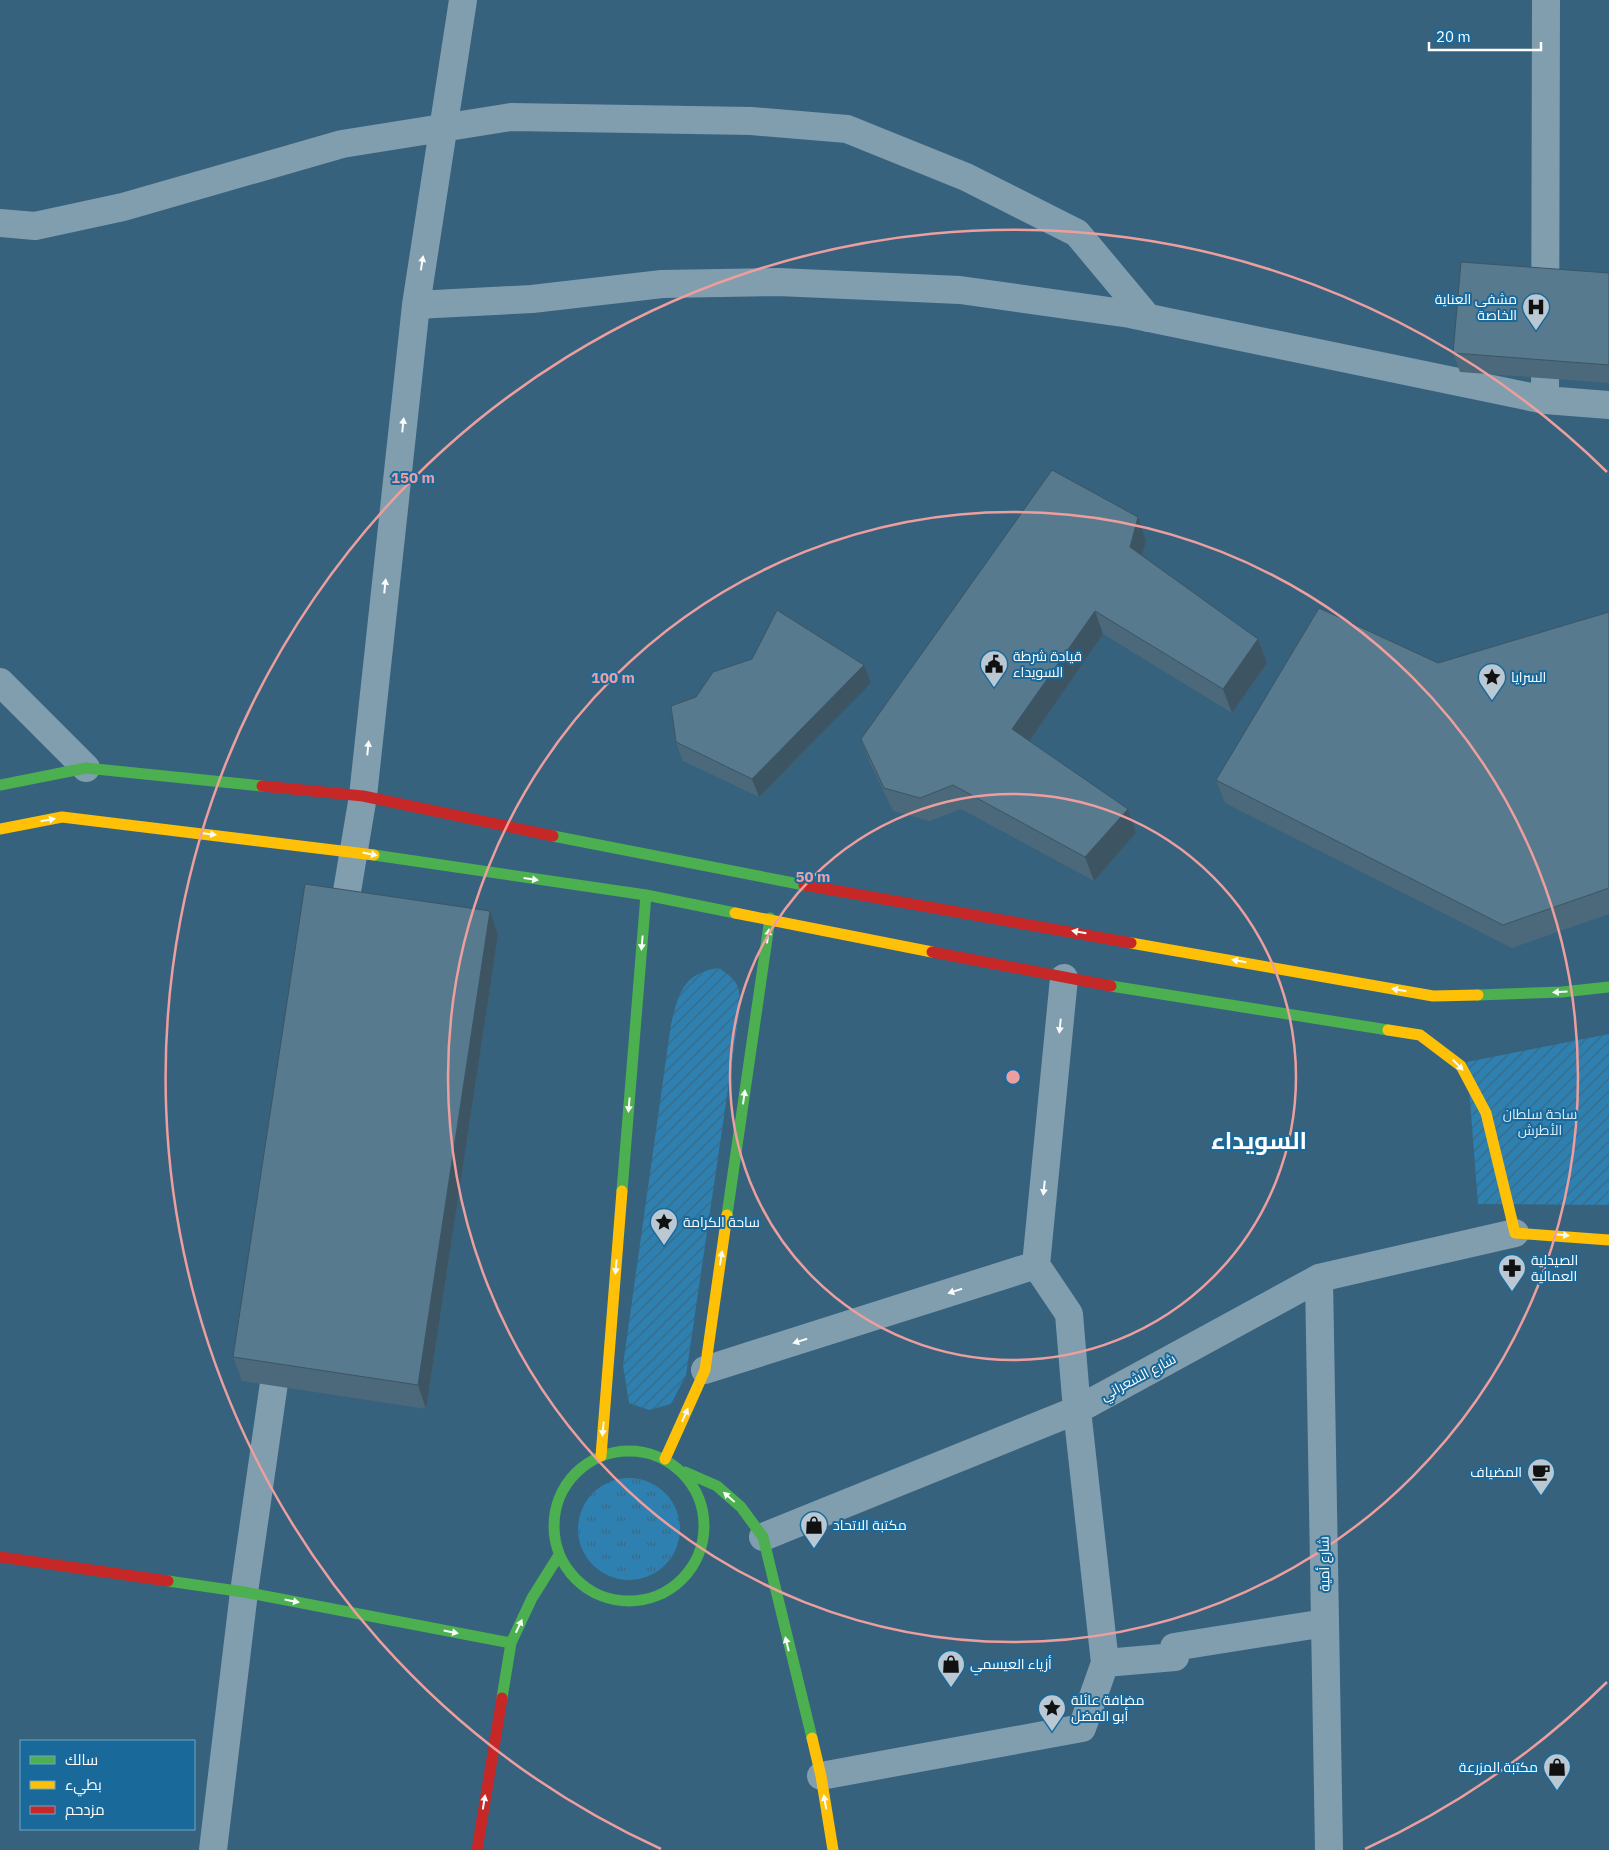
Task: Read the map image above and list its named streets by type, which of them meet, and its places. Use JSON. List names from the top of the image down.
{
  "streets": {
    "street": ["شارع الشعراني", "شارع أمية"]
  },
  "crossings": [
    ["شارع الشعراني", "شارع أمية"]
  ],
  "districts": ["السويداء"],
  "parks": ["ساحة سلطان الأطرش"],
  "places": {
    "hospital": ["مشفى العناية الخاصة"],
    "public building": ["قيادة شرطة السويداء"],
    "place": ["السرايا", "ساحة الكرامة", "مضافة عائلة أبو الفضل"],
    "pharmacy": ["الصيدلية العمالية"],
    "cafe": ["المضياف"],
    "shop": ["مكتبة الاتحاد", "أزياء العيسمي", "مكتبة المزرعة"]
  },
  "legend": ["سالك", "بطيء", "مزدحم"],
  "scale_bar": "20 m",
  "rings": ["150 m", "100 m", "50 m"]
}
